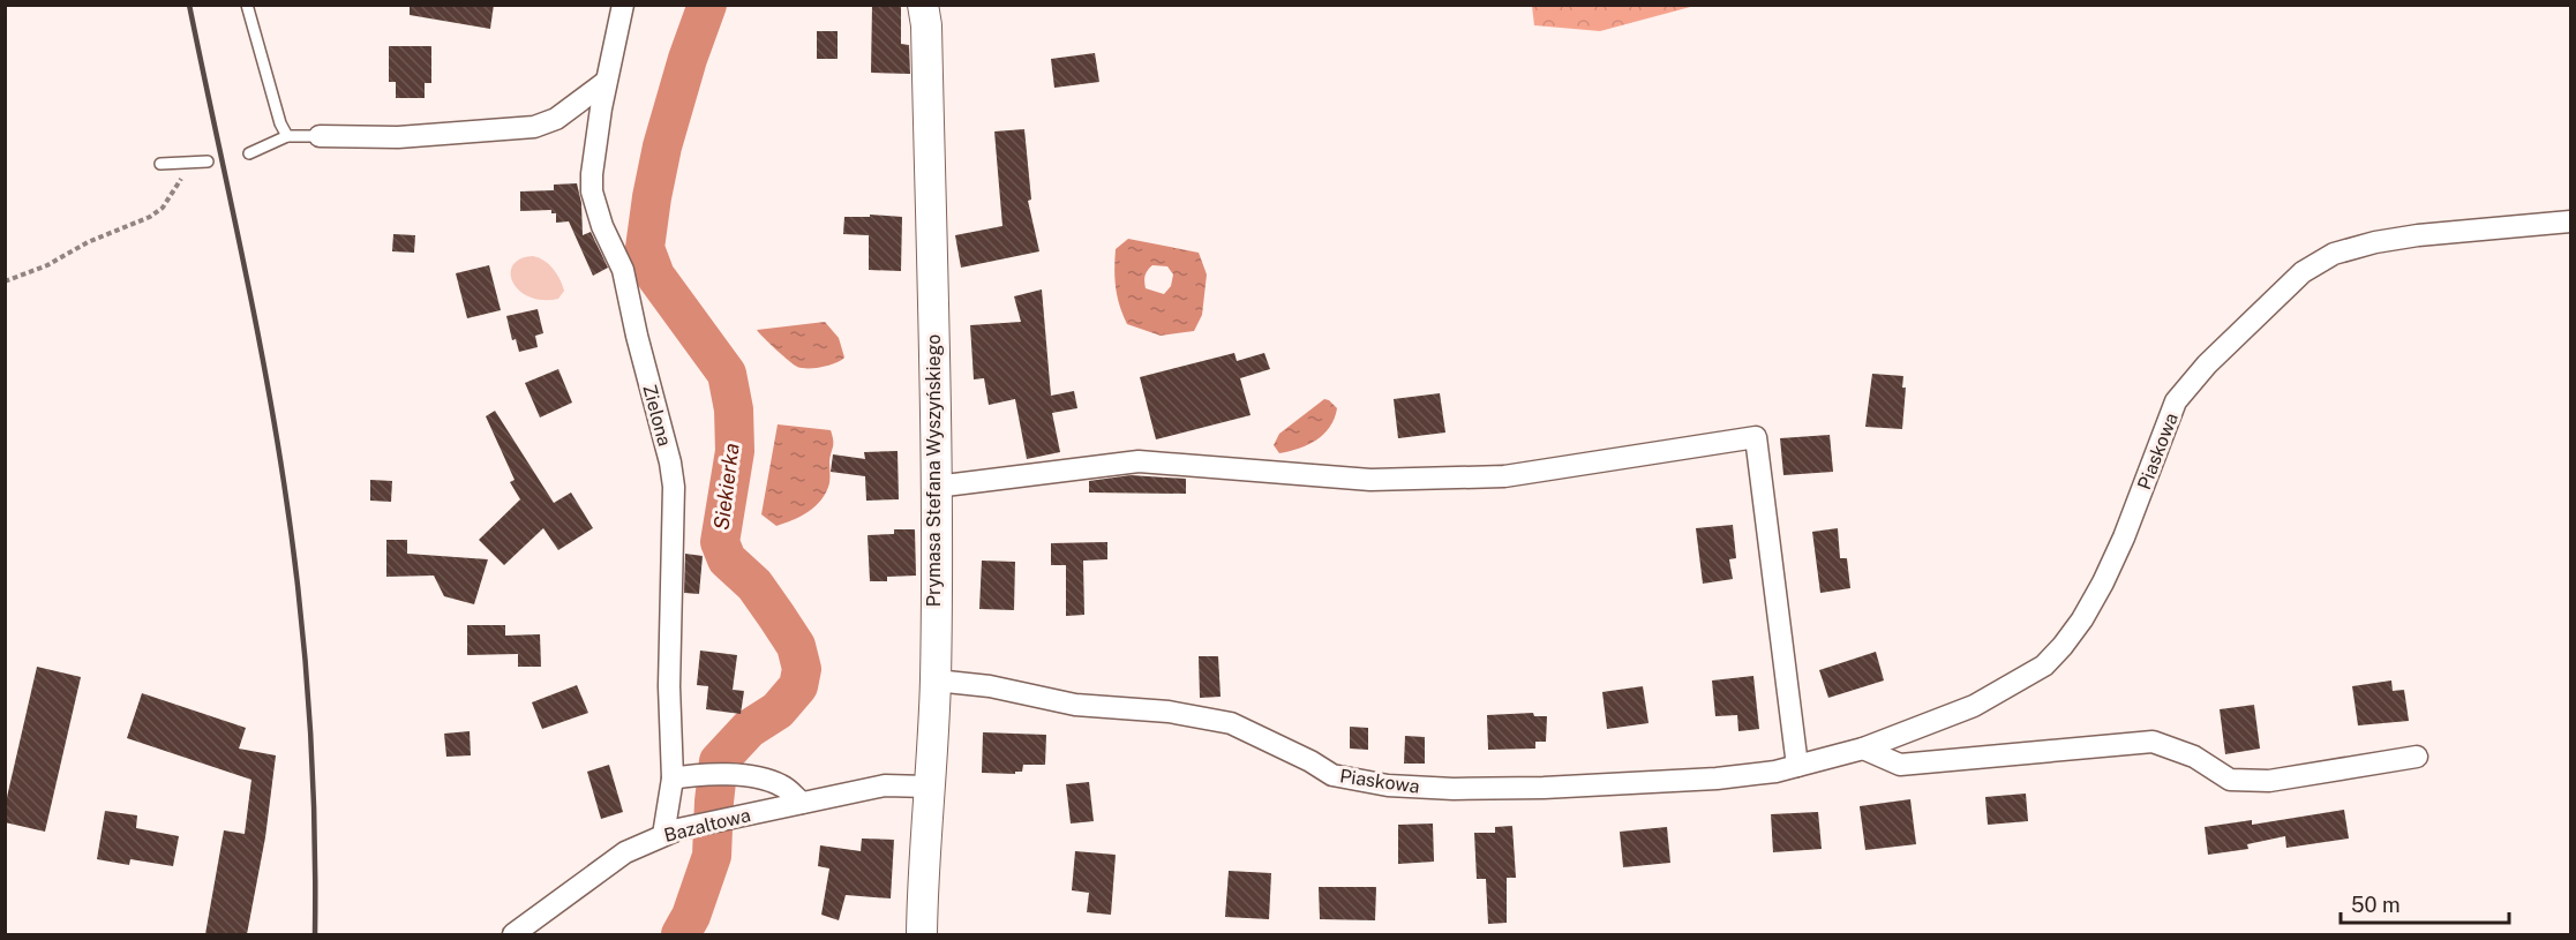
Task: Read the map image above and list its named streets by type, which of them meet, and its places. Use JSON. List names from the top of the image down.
{
  "streets": {
    "main road": ["Prymasa Stefana Wyszyńskiego"],
    "street": ["Zielona", "Piaskowa", "Bazaltowa"]
  },
  "crossings": [
    ["Zielona", "Bazaltowa"],
    ["Piaskowa", "Prymasa Stefana Wyszyńskiego"],
    ["Prymasa Stefana Wyszyńskiego", "Bazaltowa"]
  ],
  "water": ["Siekierka"],
  "scale_bar": "50 m"
}
